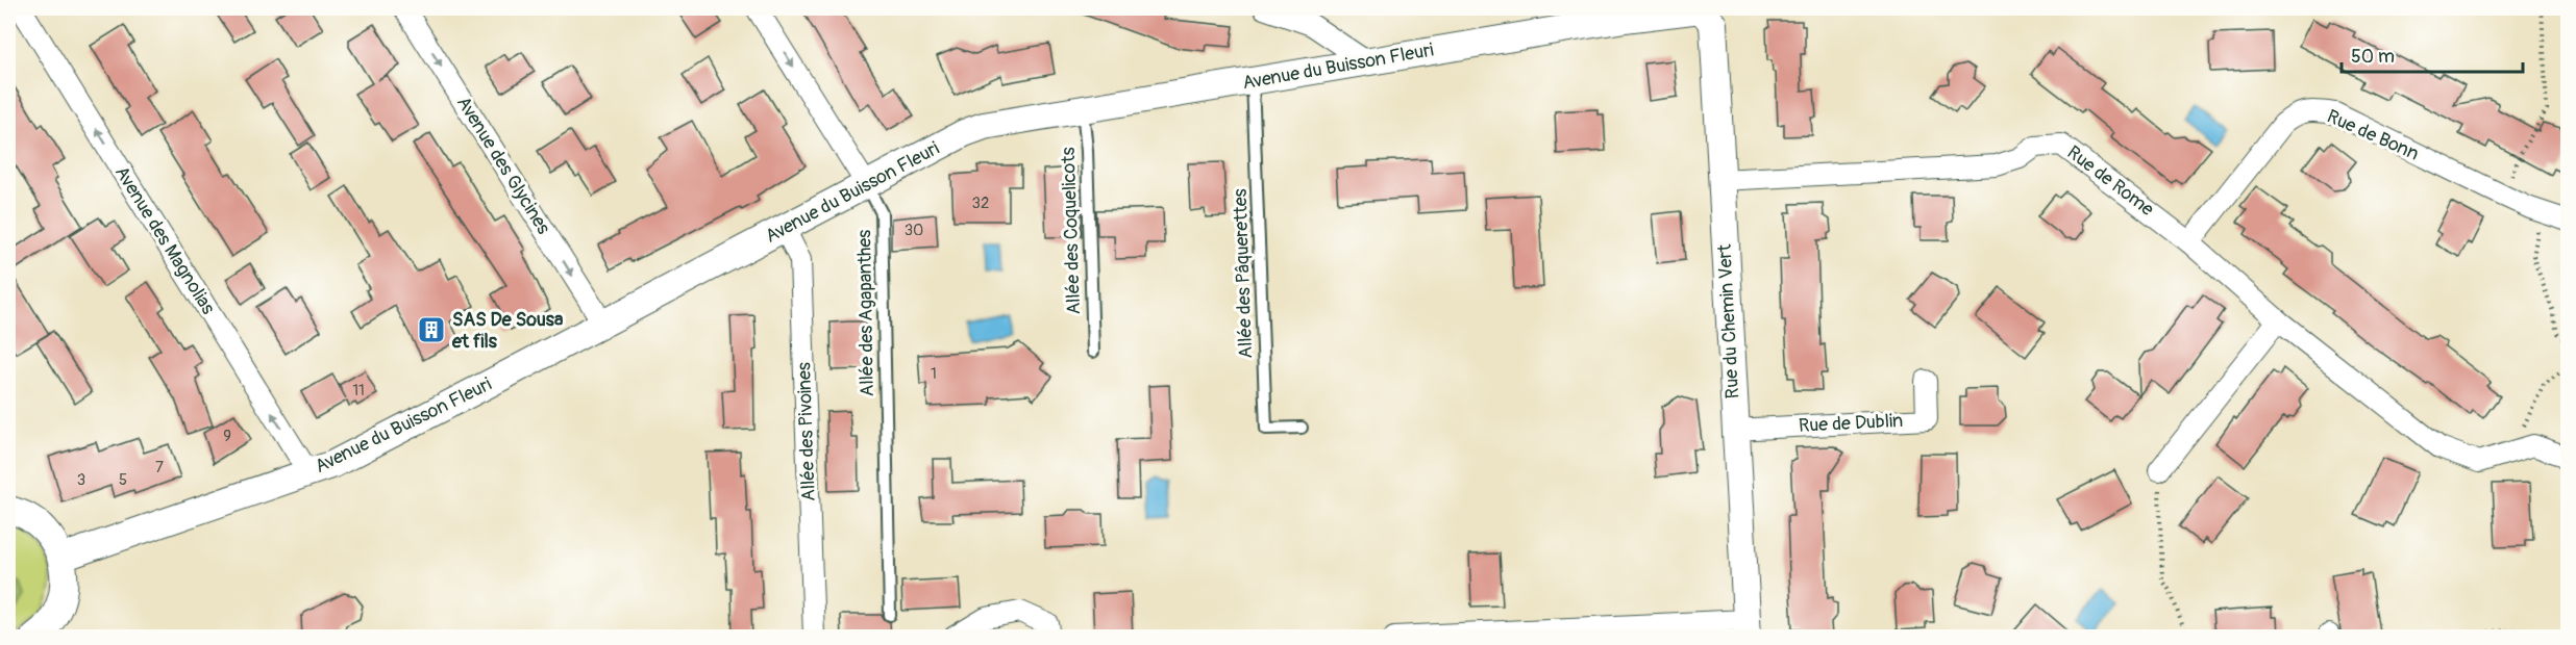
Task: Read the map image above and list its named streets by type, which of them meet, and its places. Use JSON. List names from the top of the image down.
{
  "streets": {
    "street": [
      "Avenue du Buisson Fleuri",
      "Rue de Bonn",
      "Avenue des Glycines",
      "Rue de Rome",
      "Avenue des Magnolias",
      "Rue du Chemin Vert",
      "Rue de Dublin",
      "Allée des Pivoines"
    ],
    "lane": ["Allée des Coquelicots", "Allée des Pâquerettes", "Allée des Agapanthes"]
  },
  "crossings": [
    ["Avenue du Buisson Fleuri", "Avenue des Glycines"],
    ["Avenue du Buisson Fleuri", "Allée des Coquelicots"],
    ["Avenue du Buisson Fleuri", "Avenue des Magnolias"],
    ["Avenue du Buisson Fleuri", "Allée des Pâquerettes"],
    ["Avenue du Buisson Fleuri", "Allée des Agapanthes"],
    ["Avenue du Buisson Fleuri", "Rue du Chemin Vert"],
    ["Avenue du Buisson Fleuri", "Allée des Pivoines"],
    ["Rue de Bonn", "Rue de Rome"],
    ["Rue de Rome", "Rue du Chemin Vert"],
    ["Rue du Chemin Vert", "Rue de Dublin"]
  ],
  "one_way": ["Avenue des Glycines", "Avenue des Magnolias"],
  "places": {
    "building": ["SAS De Sousa et fils"]
  },
  "house_numbers": [
    "32",
    "30",
    "1",
    "11",
    "9",
    "7",
    "3",
    "5"
  ],
  "scale_bar": "50 m"
}
